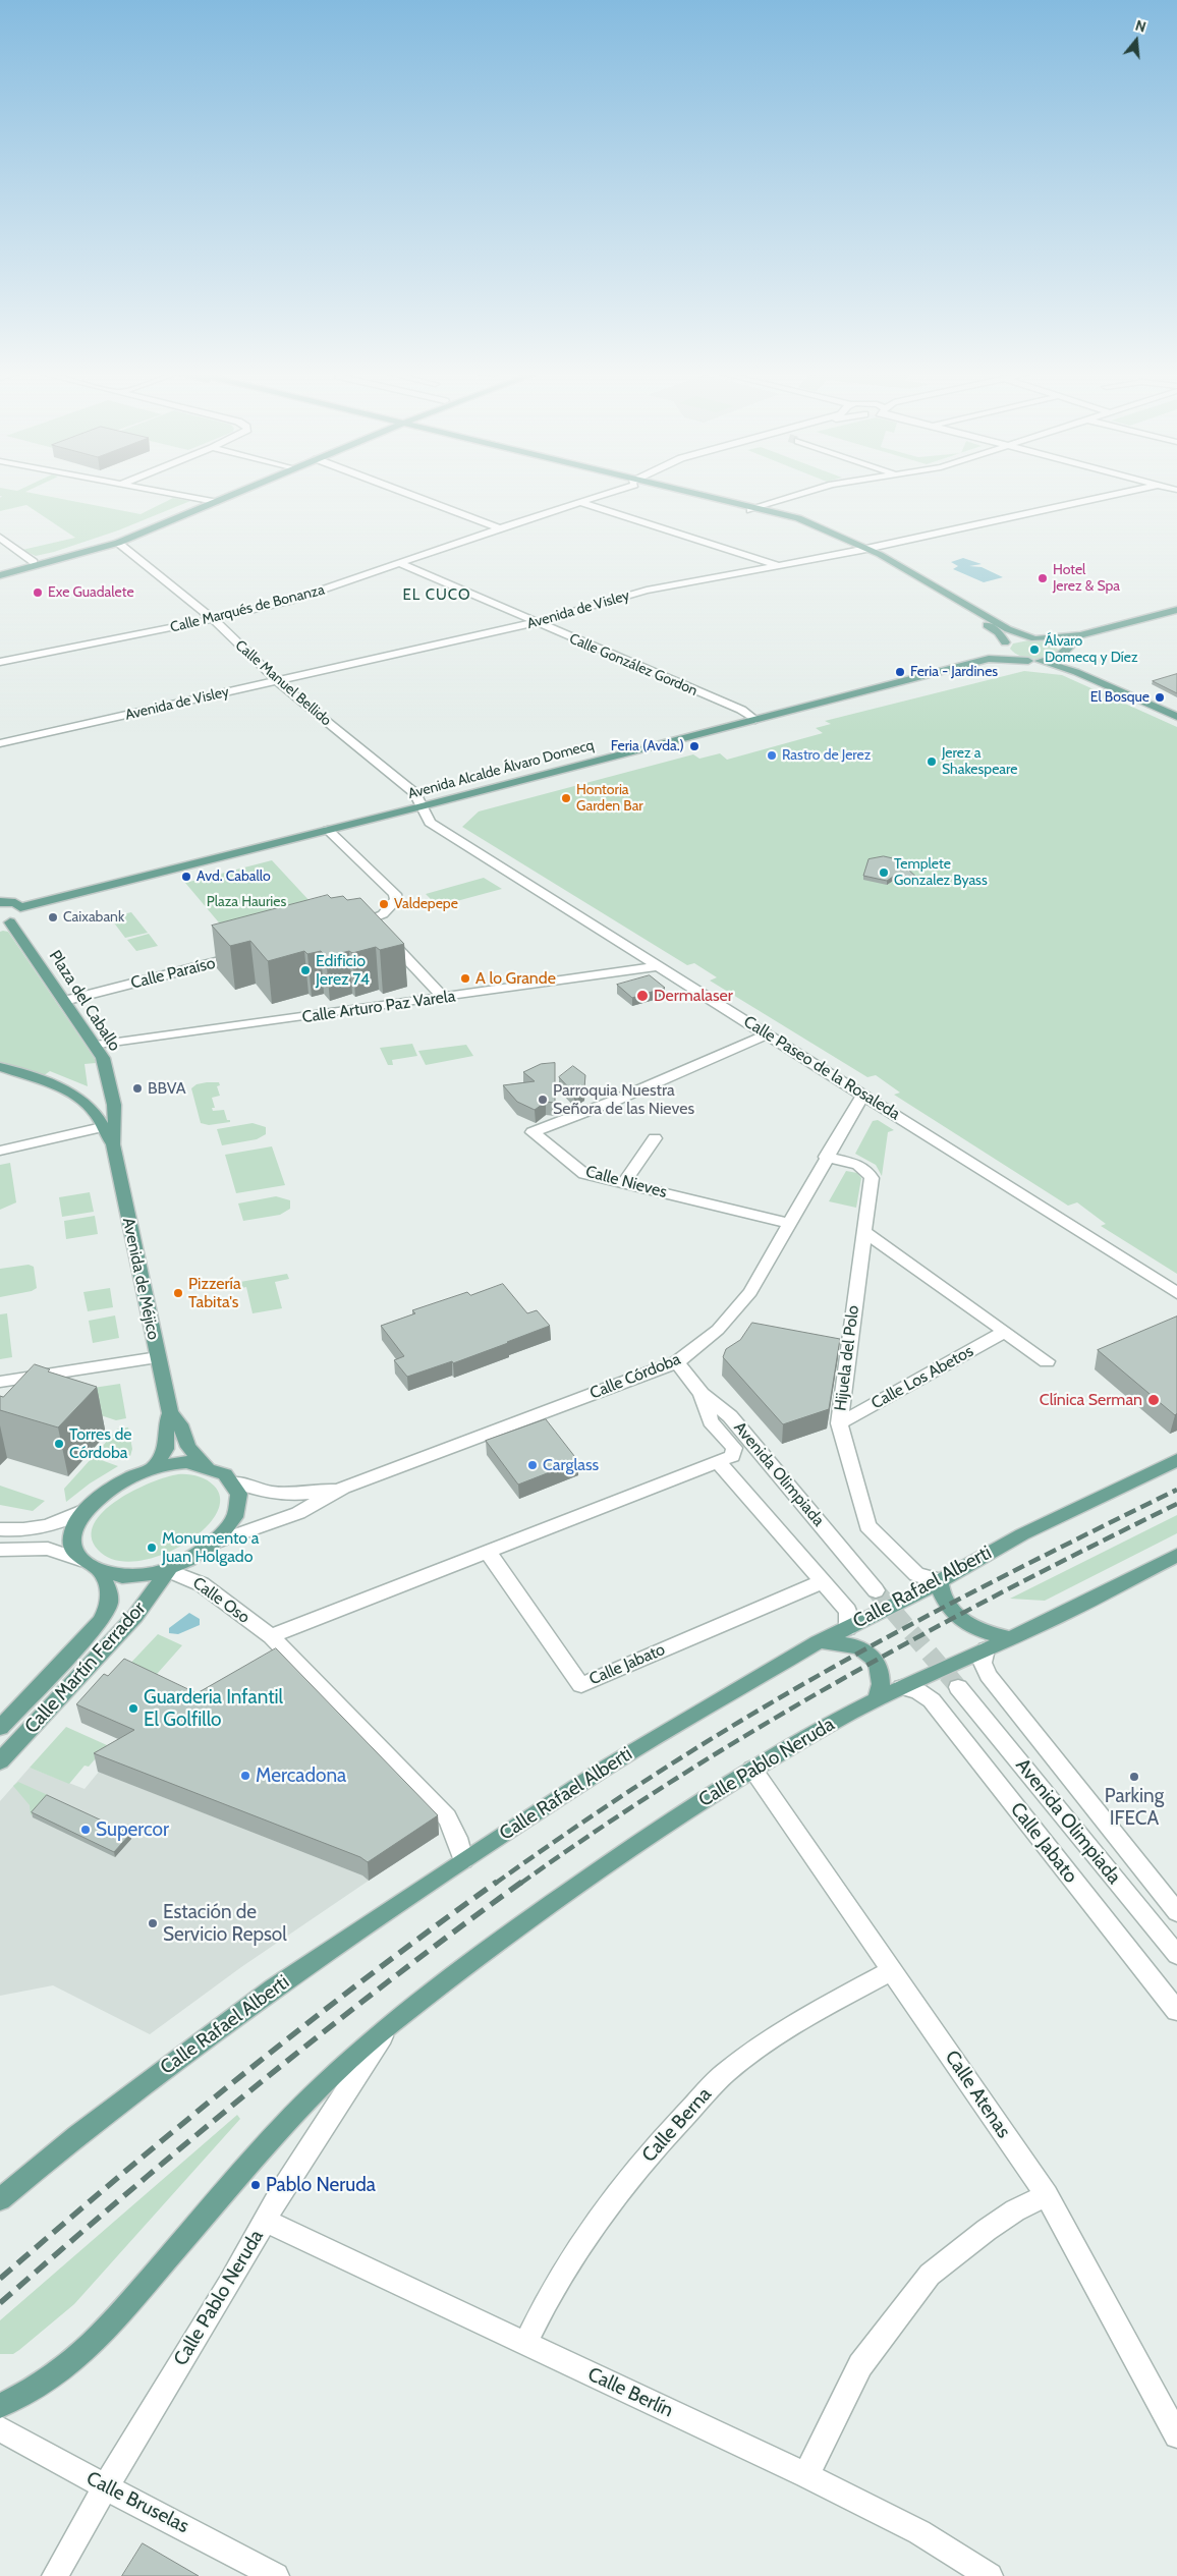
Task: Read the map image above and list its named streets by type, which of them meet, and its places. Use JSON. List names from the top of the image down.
{
  "streets": {
    "main road": [
      "Avenida Alcalde Álvaro Domecq",
      "Plaza del Caballo",
      "Avenida de Méjico",
      "Calle Rafael Alberti",
      "Calle Martín Ferrador",
      "Calle Pablo Neruda"
    ],
    "street": [
      "Calle Marqués de Bonanza",
      "Avenida de Visley",
      "Calle González Gordon",
      "Calle Manuel Bellido",
      "Calle Paraíso",
      "Calle Arturo Paz Varela",
      "Calle Paseo de la Rosaleda",
      "Calle Nieves",
      "Hijuela del Polo",
      "Calle Córdoba",
      "Calle Los Abetos",
      "Avenida Olimpiada",
      "Calle Oso",
      "Calle Jabato",
      "Calle Atenas",
      "Calle Berna",
      "Calle Berlín",
      "Calle Bruselas"
    ]
  },
  "crossings": [
    ["Calle Marqués de Bonanza", "Calle González Gordon"],
    ["Calle Marqués de Bonanza", "Calle Manuel Bellido"],
    ["Avenida de Visley", "Calle González Gordon"],
    ["Avenida de Visley", "Calle Manuel Bellido"],
    ["Calle González Gordon", "Avenida Alcalde Álvaro Domecq"],
    ["Calle Manuel Bellido", "Avenida Alcalde Álvaro Domecq"],
    ["Calle Manuel Bellido", "Calle Paseo de la Rosaleda"],
    ["Avenida Alcalde Álvaro Domecq", "Calle Paseo de la Rosaleda"],
    ["Calle Paraíso", "Plaza del Caballo"],
    ["Plaza del Caballo", "Calle Arturo Paz Varela"],
    ["Plaza del Caballo", "Avenida de Méjico"],
    ["Calle Arturo Paz Varela", "Calle Paseo de la Rosaleda"],
    ["Calle Paseo de la Rosaleda", "Calle Nieves"],
    ["Calle Paseo de la Rosaleda", "Calle Córdoba"],
    ["Calle Nieves", "Calle Córdoba"],
    ["Avenida de Méjico", "Calle Córdoba"],
    ["Avenida de Méjico", "Calle Oso"],
    ["Avenida de Méjico", "Calle Martín Ferrador"],
    ["Hijuela del Polo", "Calle Córdoba"],
    ["Hijuela del Polo", "Calle Los Abetos"],
    ["Hijuela del Polo", "Calle Rafael Alberti"],
    ["Calle Córdoba", "Avenida Olimpiada"],
    ["Calle Córdoba", "Calle Oso"],
    ["Calle Córdoba", "Calle Martín Ferrador"],
    ["Calle Rafael Alberti", "Calle Oso"],
    ["Calle Oso", "Calle Martín Ferrador"],
    ["Calle Jabato", "Calle Pablo Neruda"],
    ["Calle Pablo Neruda", "Calle Atenas"],
    ["Calle Pablo Neruda", "Calle Berlín"],
    ["Calle Pablo Neruda", "Calle Bruselas"],
    ["Calle Atenas", "Calle Berna"],
    ["Calle Berna", "Calle Berlín"]
  ],
  "districts": ["EL CUCO"],
  "parks": ["Plaza Hauries"],
  "places": [
    "Hotel Jerez & Spa",
    "Exe Guadalete",
    "Álvaro Domecq y Díez",
    "Feria - Jardines",
    "El Bosque",
    "Feria (Avda.)",
    "Rastro de Jerez",
    "Jerez a Shakespeare",
    "Hontoria Garden Bar",
    "Templete Gonzalez Byass",
    "Avd. Caballo",
    "Valdepepe",
    "Caixabank",
    "Edificio Jerez 74",
    "A lo Grande",
    "Dermalaser",
    "BBVA",
    "Parroquia Nuestra Señora de las Nieves",
    "Pizzería Tabita's",
    "Clínica Serman",
    "Torres de Córdoba",
    "Carglass",
    "Monumento a Juan Holgado",
    "Guarderia Infantil El Golfillo",
    "Mercadona",
    "Parking IFECA",
    "Supercor",
    "Estación de Servicio Repsol",
    "Pablo Neruda"
  ],
  "north": "top"
}
